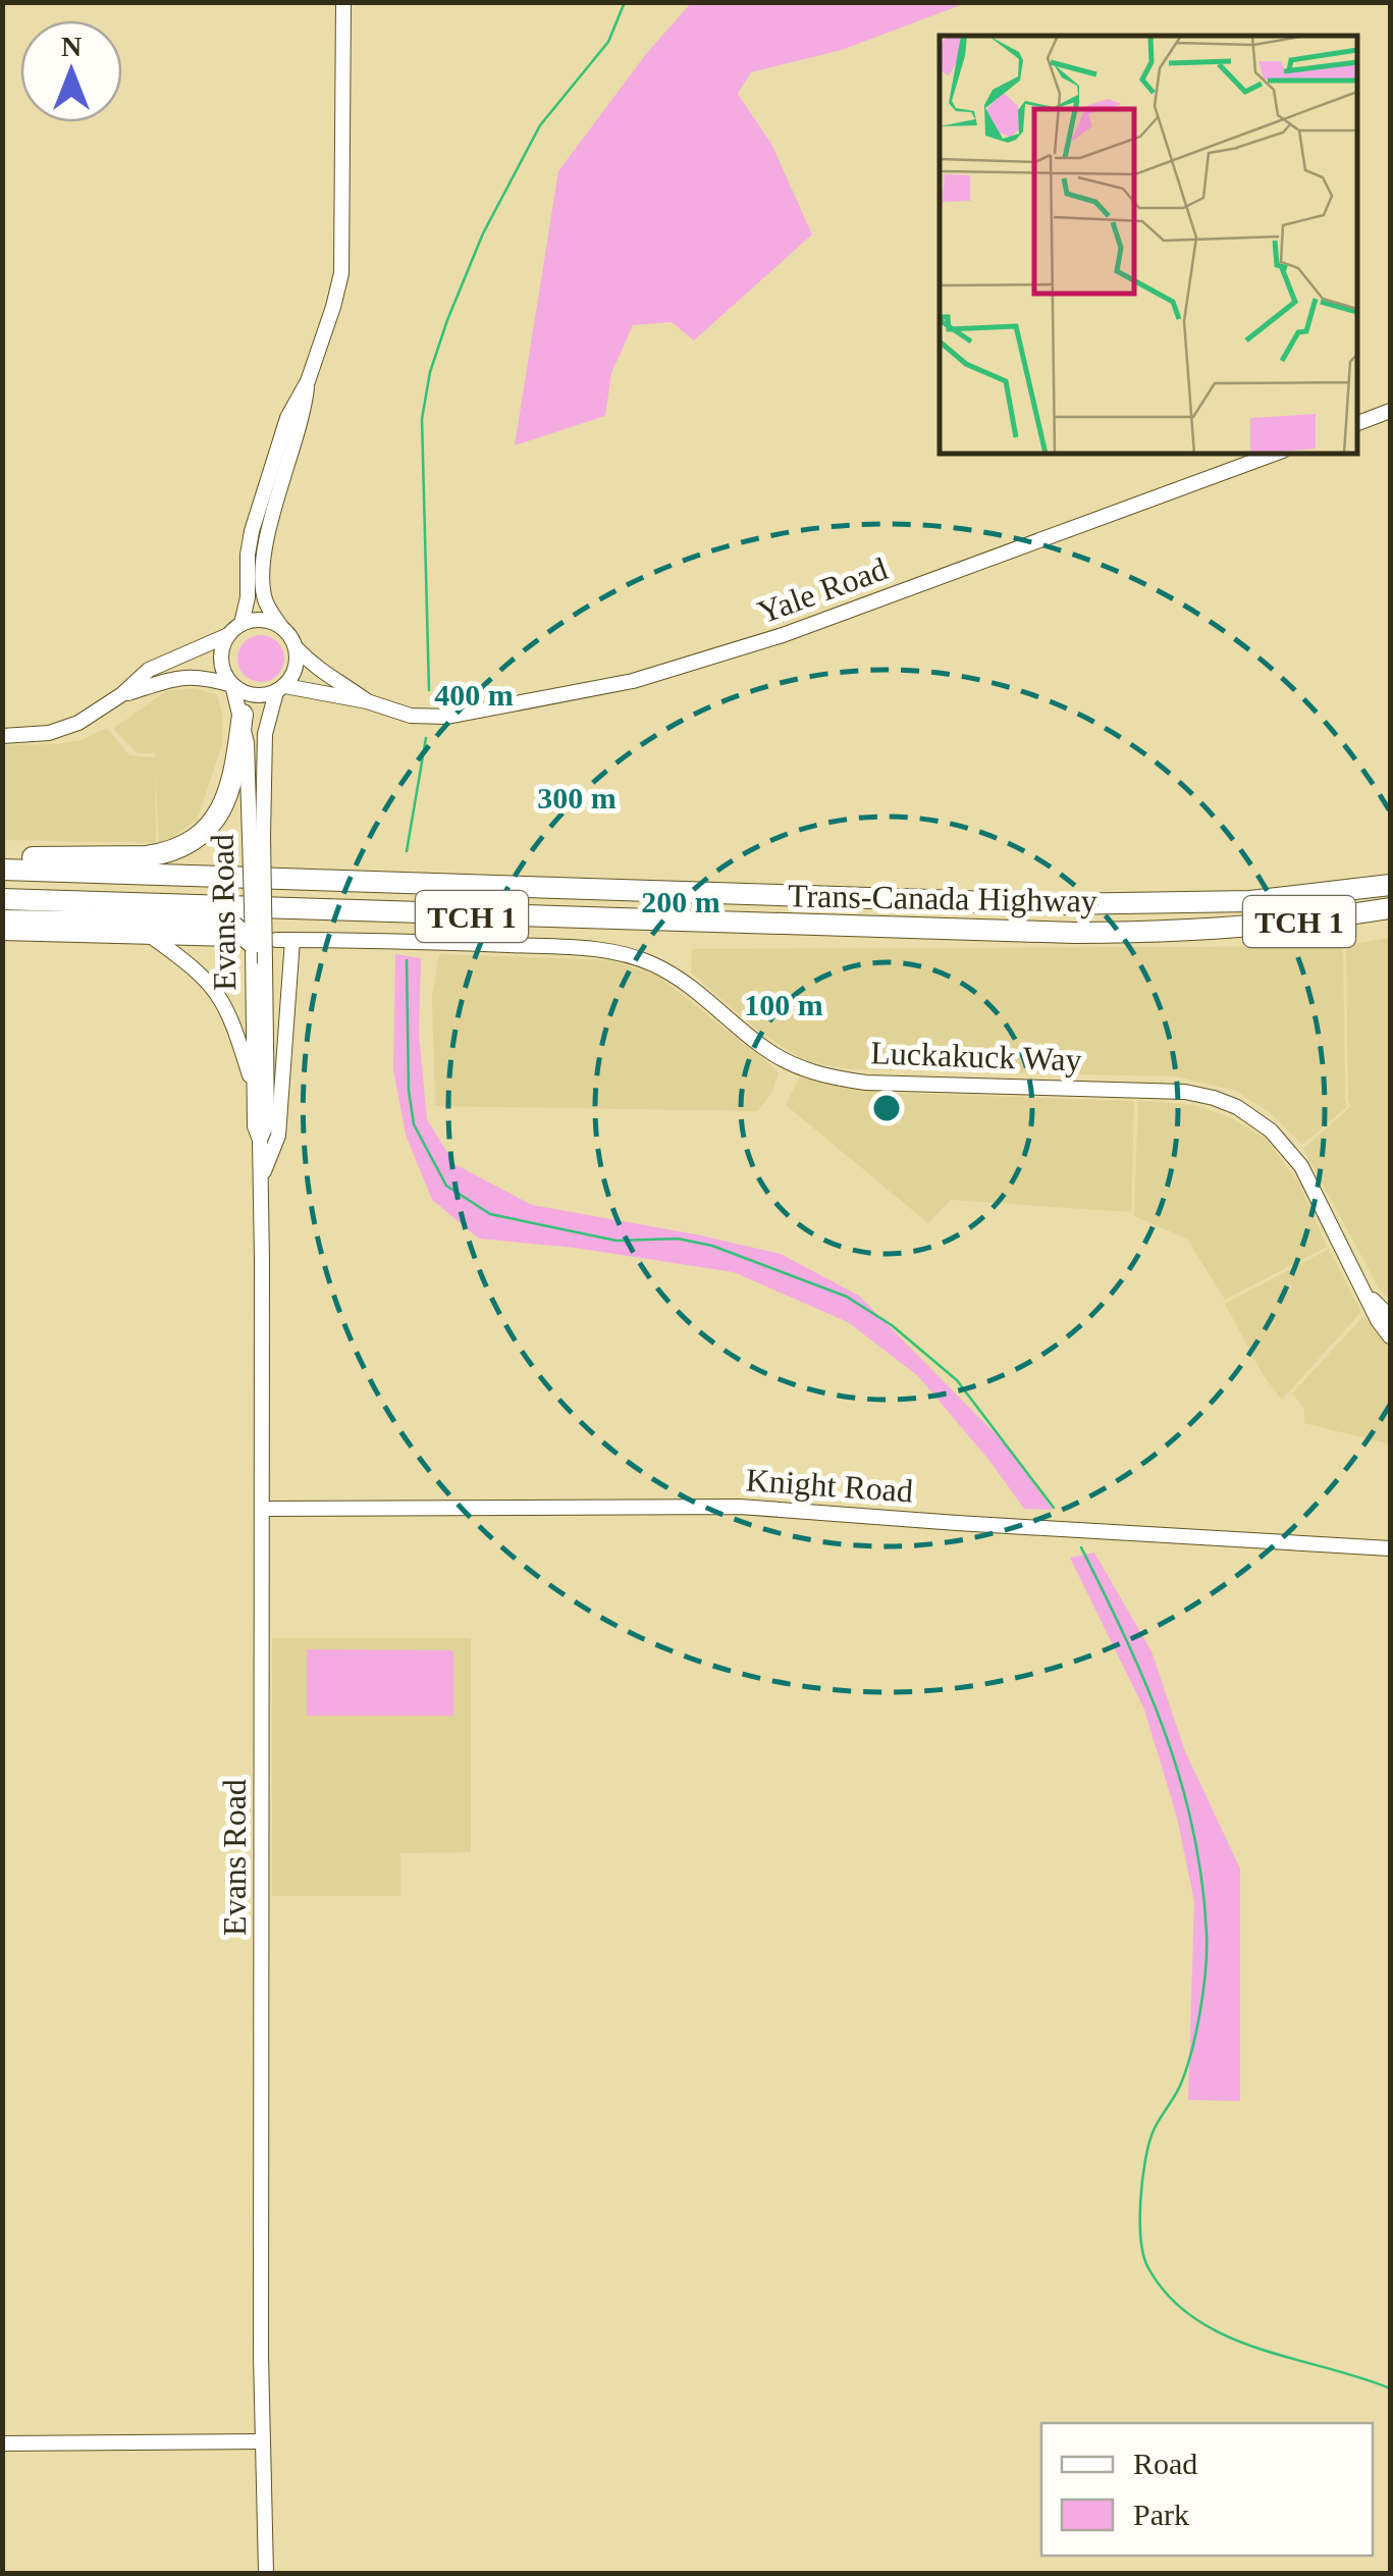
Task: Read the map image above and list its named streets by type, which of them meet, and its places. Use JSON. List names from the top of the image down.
{
  "streets": {
    "highway": ["Trans-Canada Highway", "TCH 1"],
    "street": [
      "Yale Road",
      "Evans Road",
      "Luckakuck Way",
      "Knight Road"
    ]
  },
  "crossings": [
    ["Yale Road", "Evans Road"],
    ["Evans Road", "Luckakuck Way"],
    ["Evans Road", "Knight Road"]
  ],
  "legend": ["Road", "Park"],
  "north": "top",
  "rings": [
    "400 m",
    "300 m",
    "200 m",
    "100 m"
  ]
}
